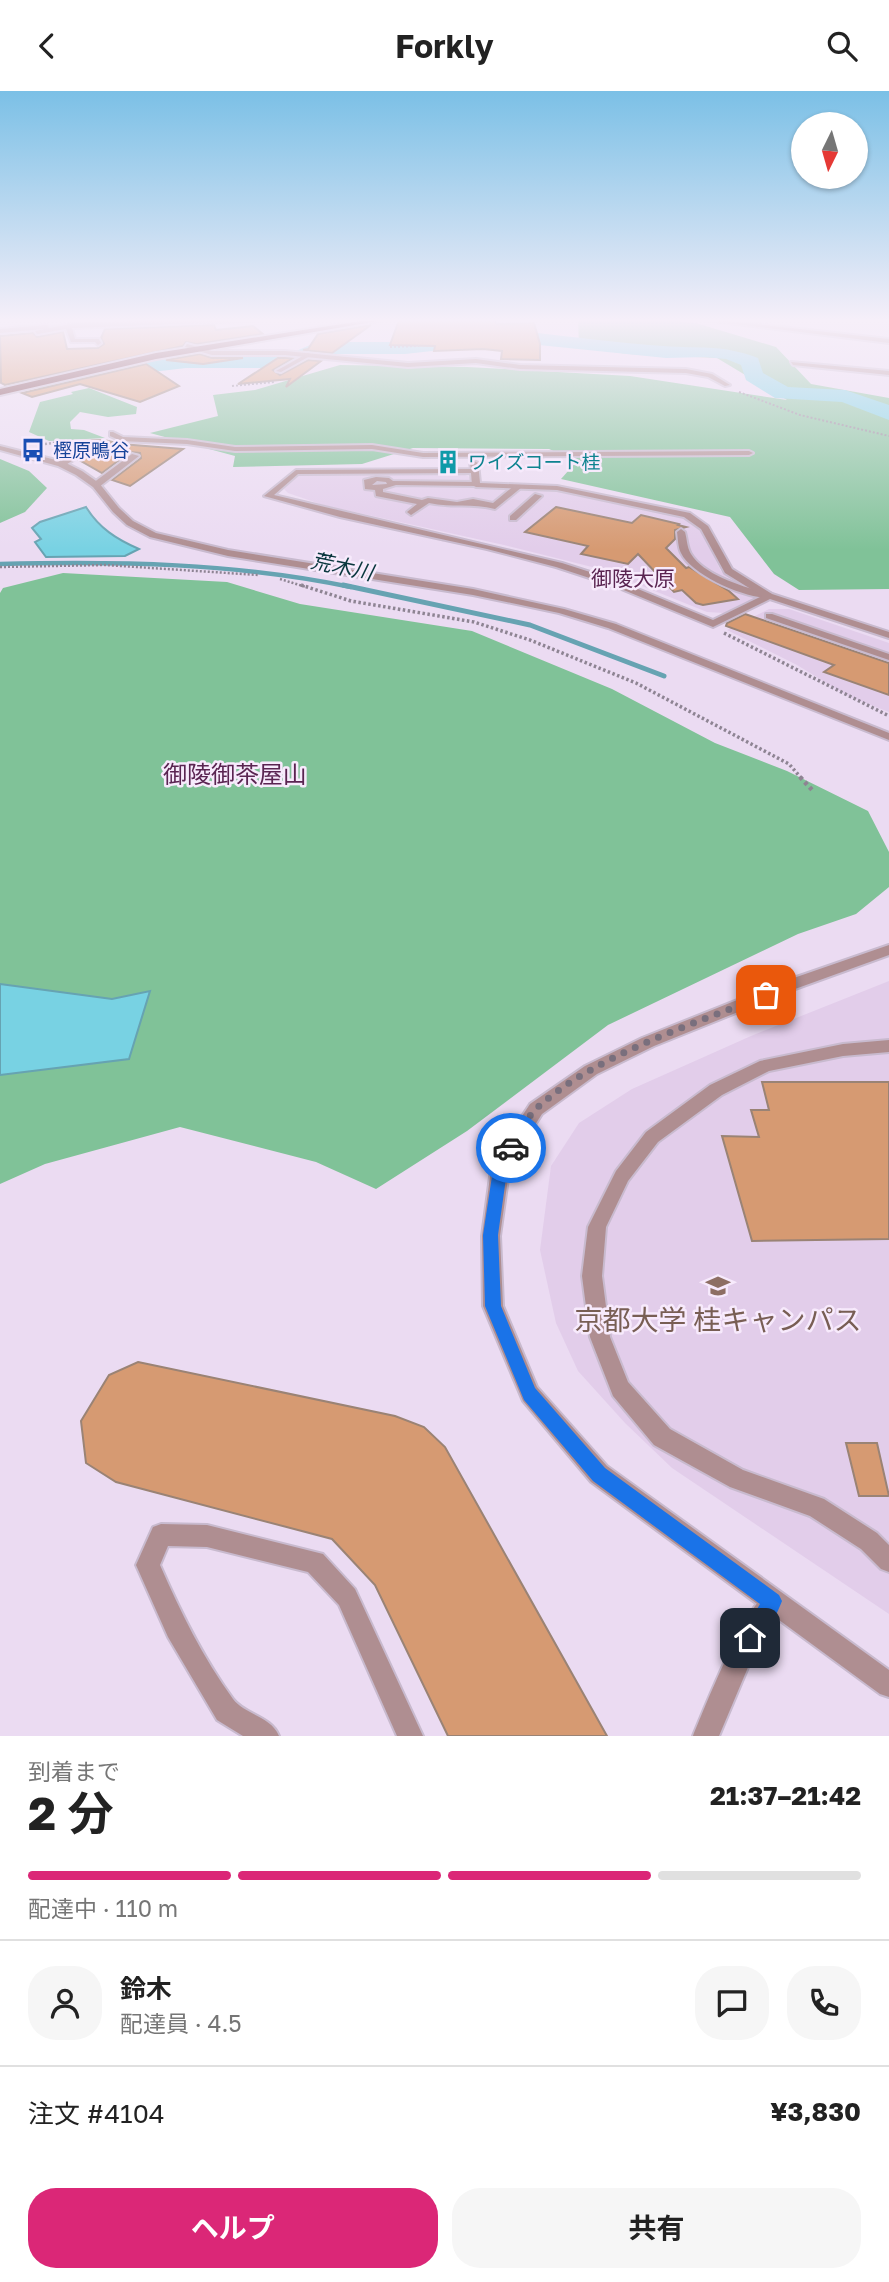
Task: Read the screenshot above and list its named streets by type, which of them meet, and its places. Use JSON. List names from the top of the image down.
{
  "districts": ["御陵大原", "御陵御茶屋山"],
  "water": ["荒木川"],
  "places": {
    "bus stop": ["樫原鴫谷"],
    "building": ["ワイズコート桂"],
    "school or university": ["京都大学 桂キャンパス"]
  },
  "north": "bottom",
  "page": {
    "header": "Forkly",
    "heading": ["2 分", "到着まで", "21:37–21:42"],
    "panel": [
      "鈴木",
      "配達員 · 4.5",
      "注文 #4104",
      "¥3,830"
    ],
    "bar": "配達中 · 110 m",
    "buttons": ["ヘルプ", "共有"]
  }
}
